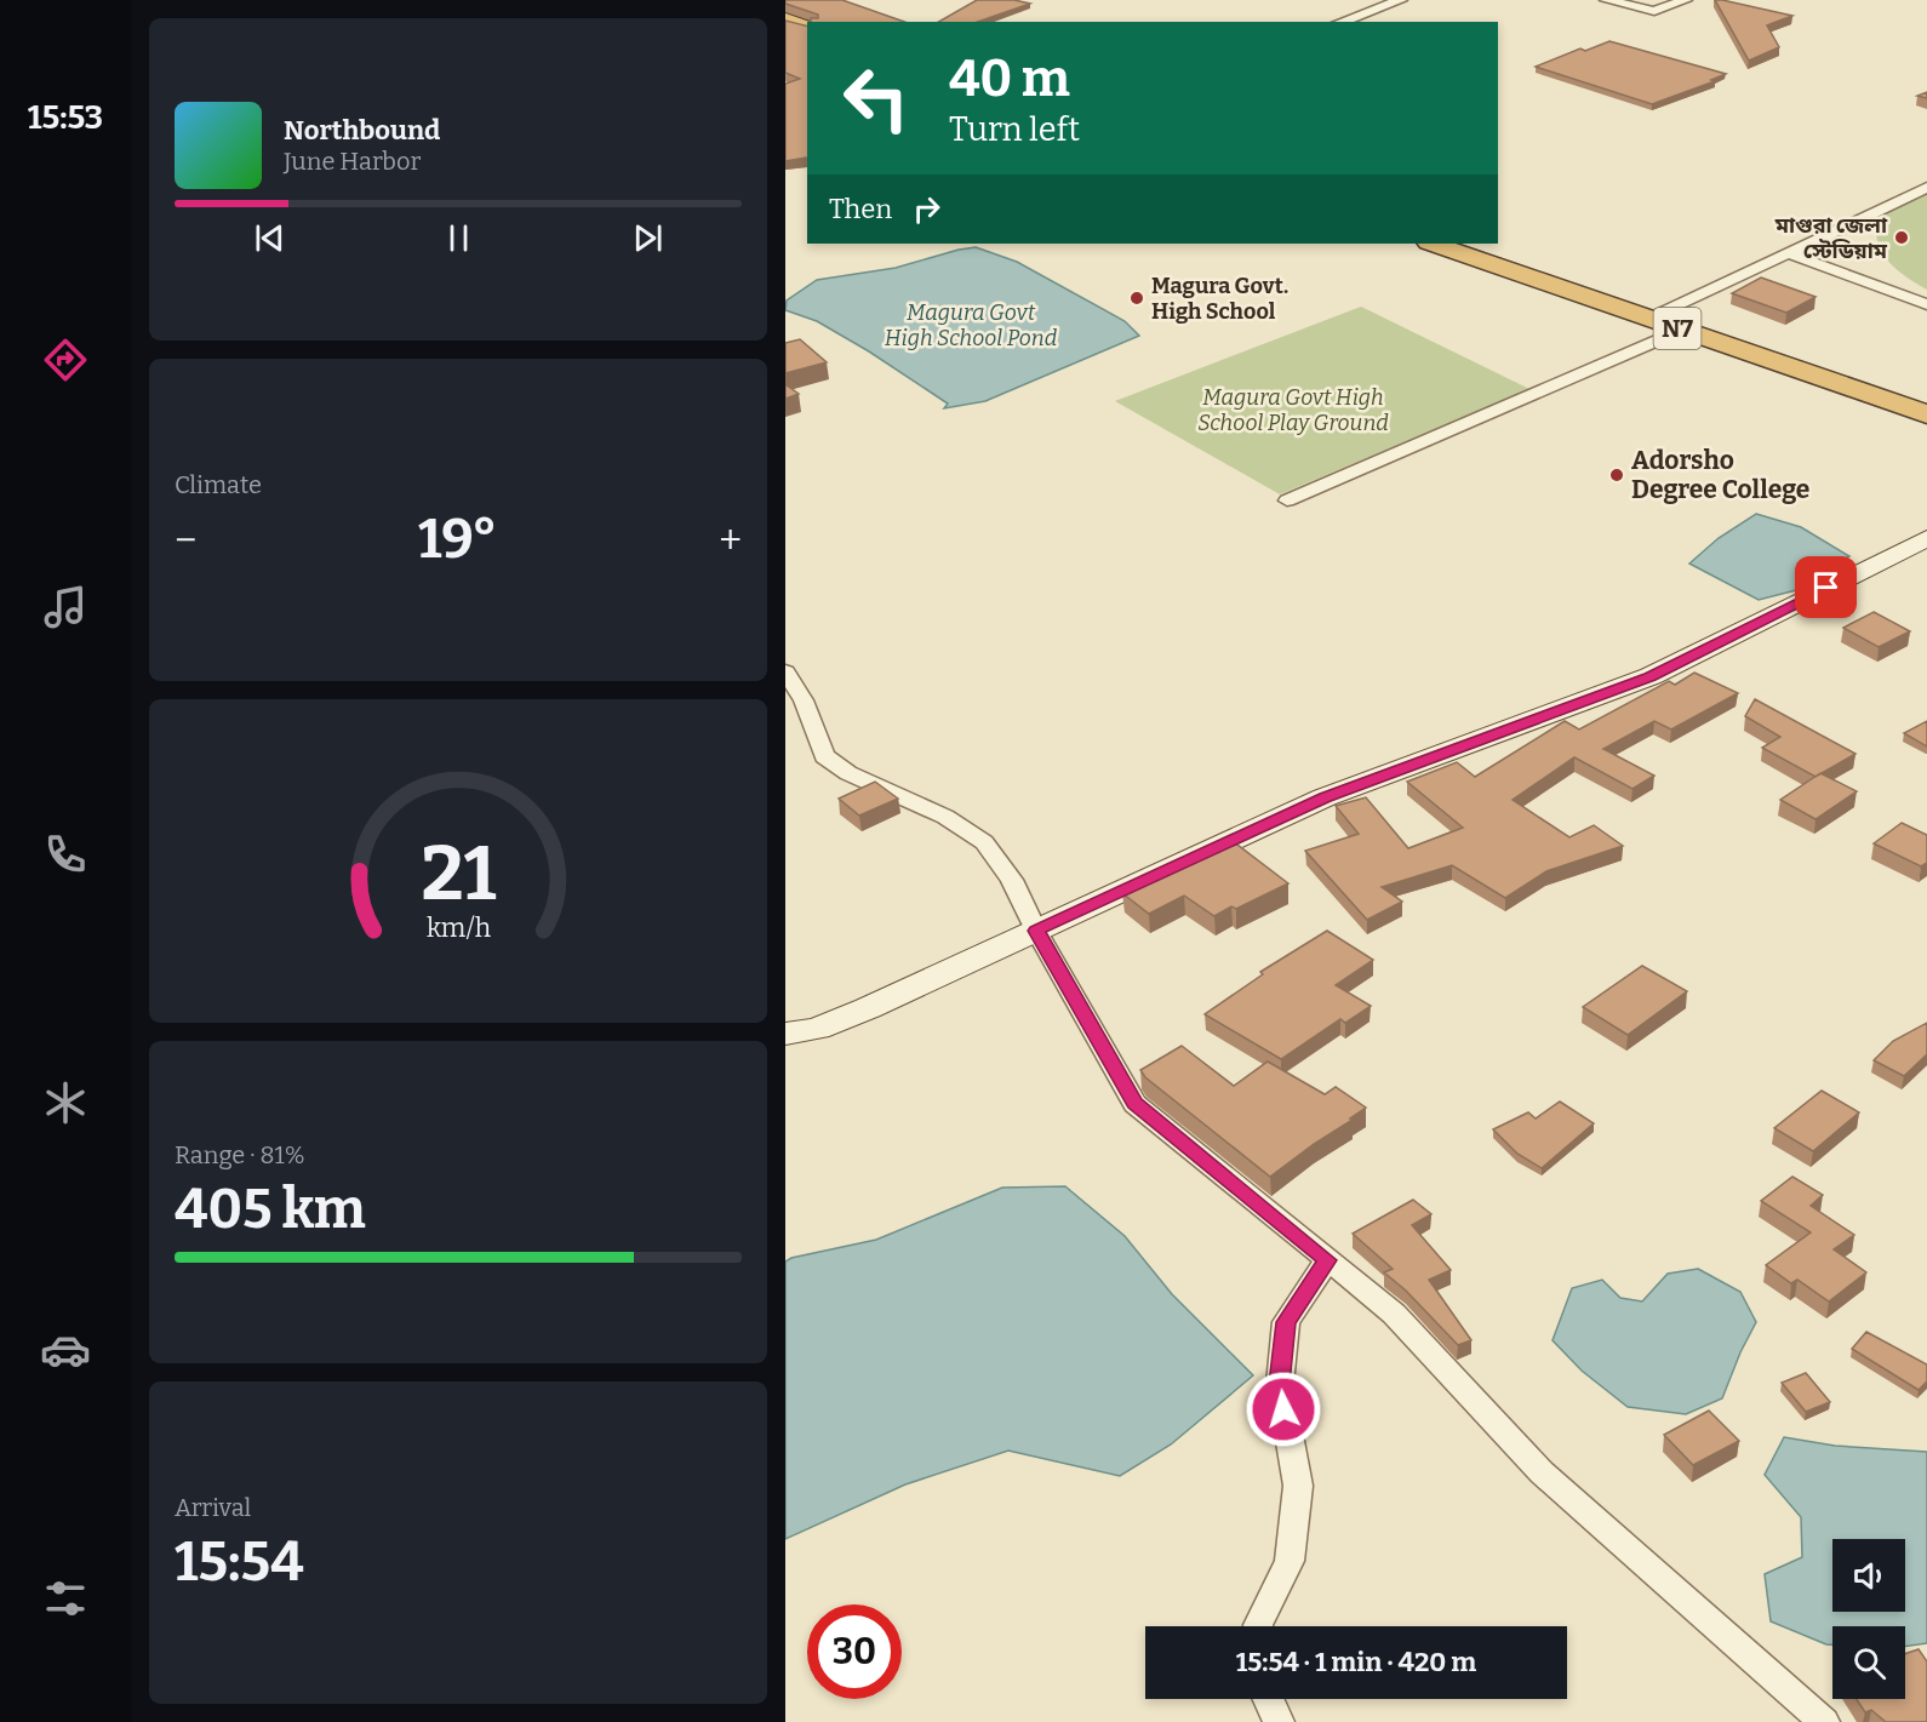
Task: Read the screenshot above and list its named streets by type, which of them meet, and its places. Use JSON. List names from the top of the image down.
{
  "streets": {
    "highway": ["N7"]
  },
  "water": ["Magura Govt High School Pond"],
  "parks": ["Magura Govt High School Play Ground"],
  "places": ["মাগুরা জেলা স্টেডিয়াম", "Magura Govt. High School", "Adorsho Degree College"],
  "page": {
    "tabs": "15:53",
    "turn": ["40 m", "Turn left"],
    "song": ["Northbound", "June Harbor"],
    "then": "Then",
    "tile": [
      "Climate",
      ["Range · 81%", "405 km"],
      ["Arrival", "15:54"]
    ],
    "heat": ["−", "19°", "+"],
    "limit": "30",
    "trip": "15:54 · 1 min · 420 m",
    "gauge": ["21", "km/h"]
  }
}
